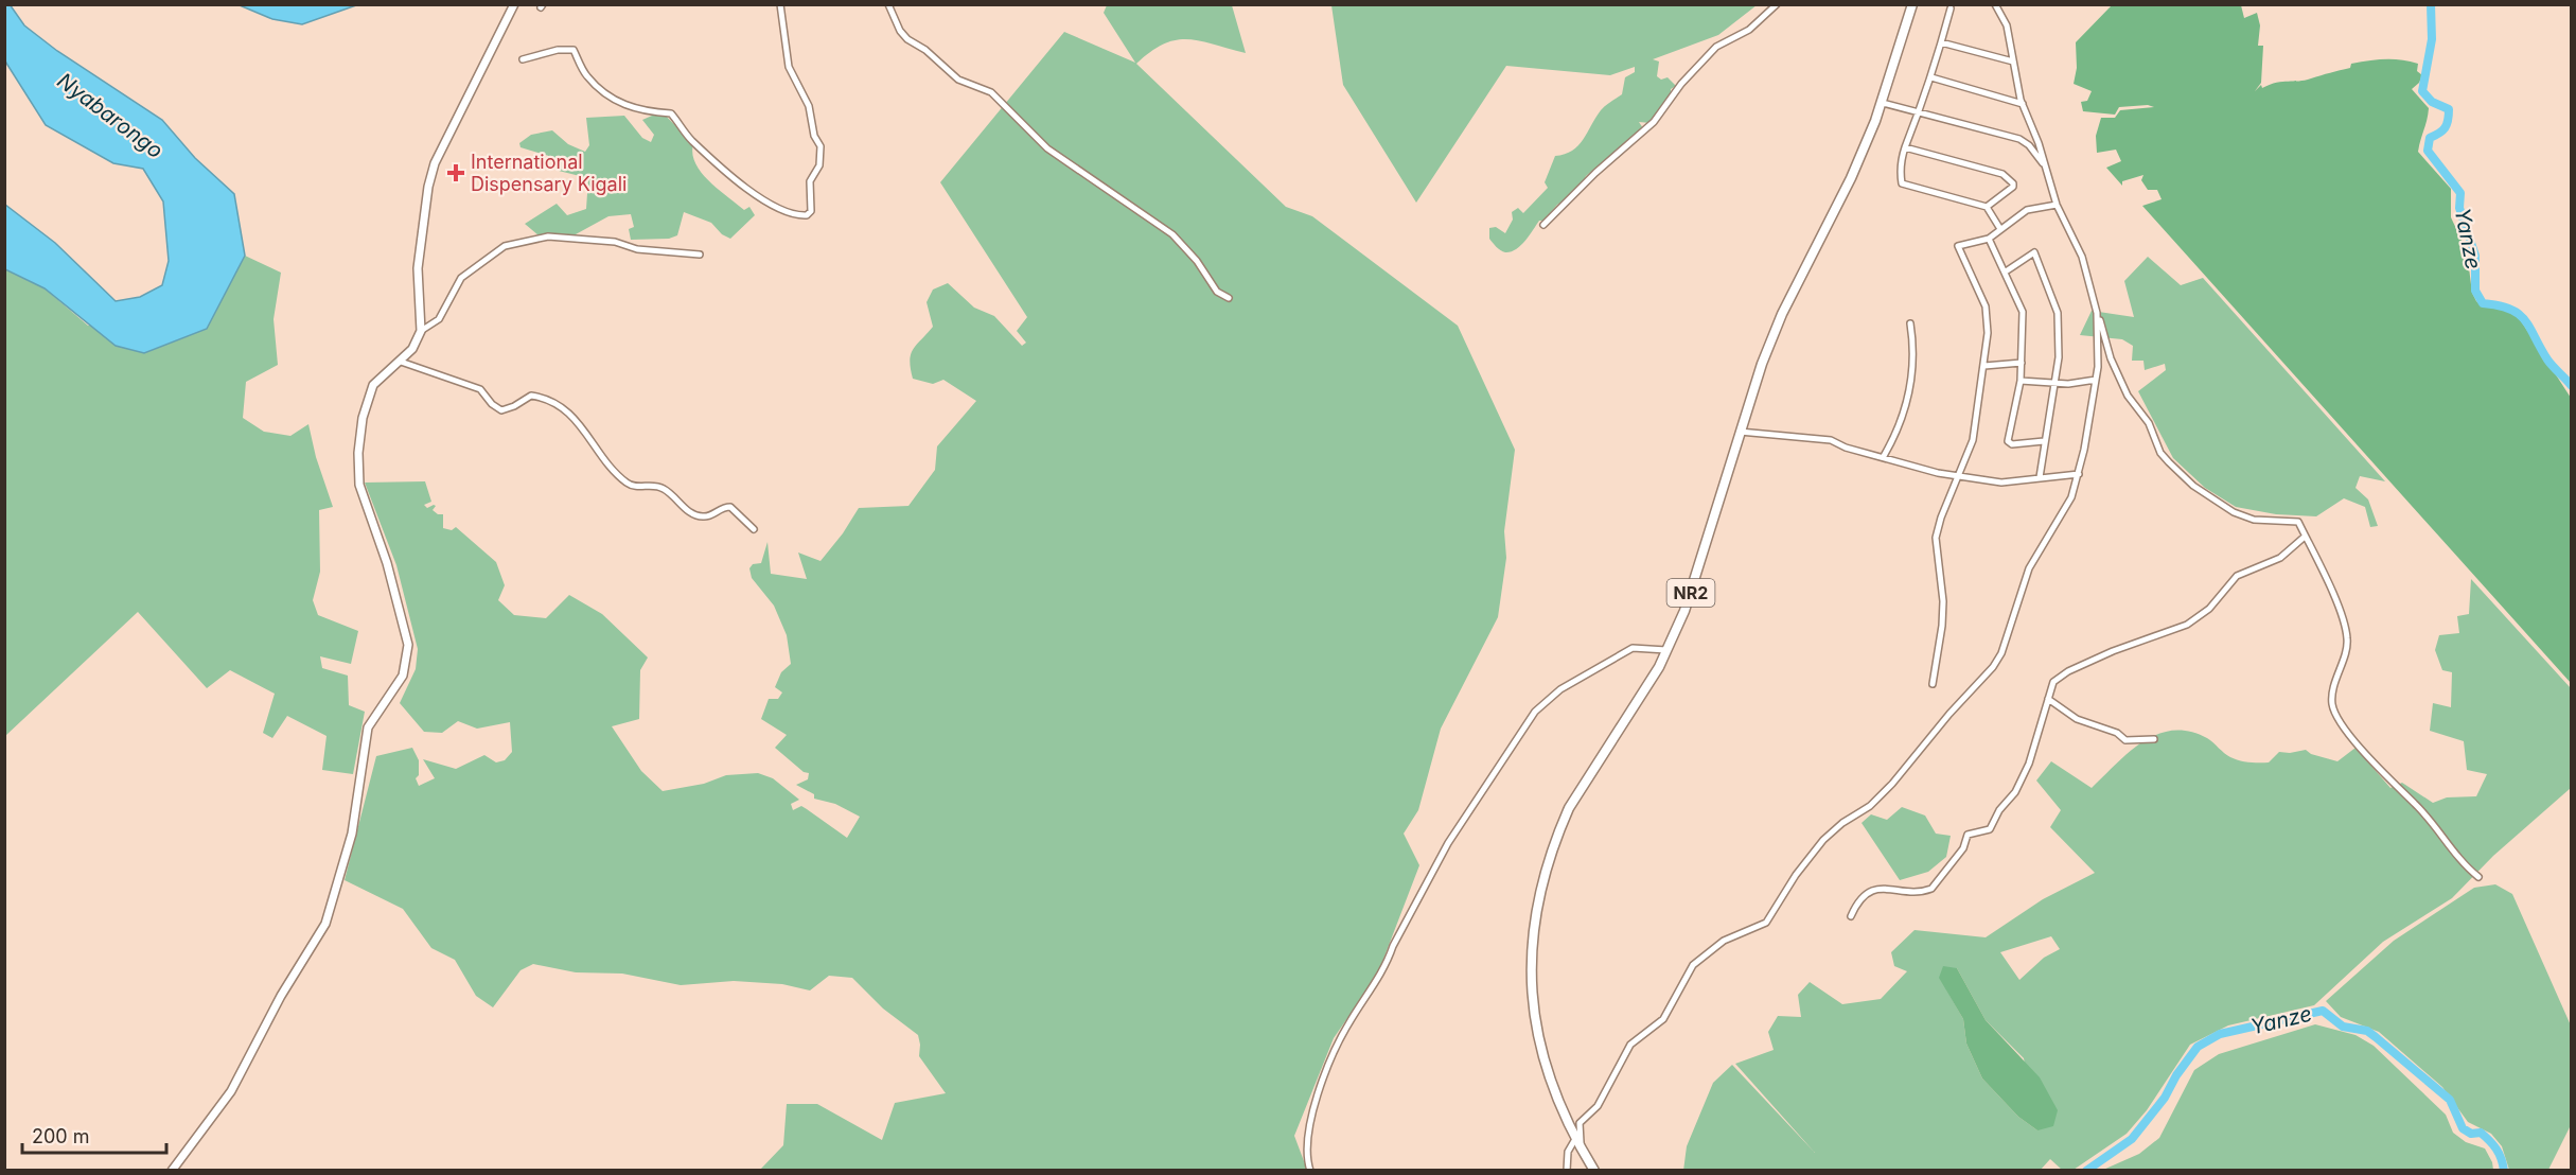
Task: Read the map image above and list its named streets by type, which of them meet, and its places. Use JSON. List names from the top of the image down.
{
  "streets": {
    "highway": ["NR2"]
  },
  "water": ["Nyabarongo", "Yanze"],
  "places": {
    "health": ["International Dispensary Kigali"]
  },
  "scale_bar": "200 m"
}
